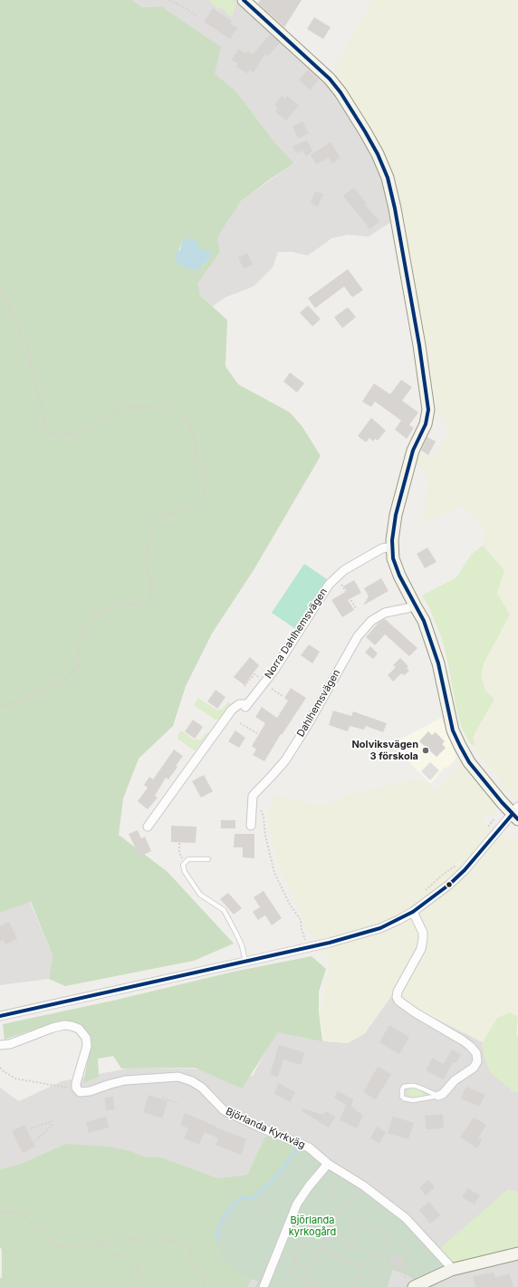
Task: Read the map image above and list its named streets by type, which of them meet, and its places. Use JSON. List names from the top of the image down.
{
  "streets": {
    "street": ["Norra Dahlhemsvägen", "Dahlhemsvägen", "Björlanda Kyrkväg"]
  },
  "parks": ["Björlanda kyrkogård"],
  "places": ["Nolviksvägen 3 förskola"]
}
